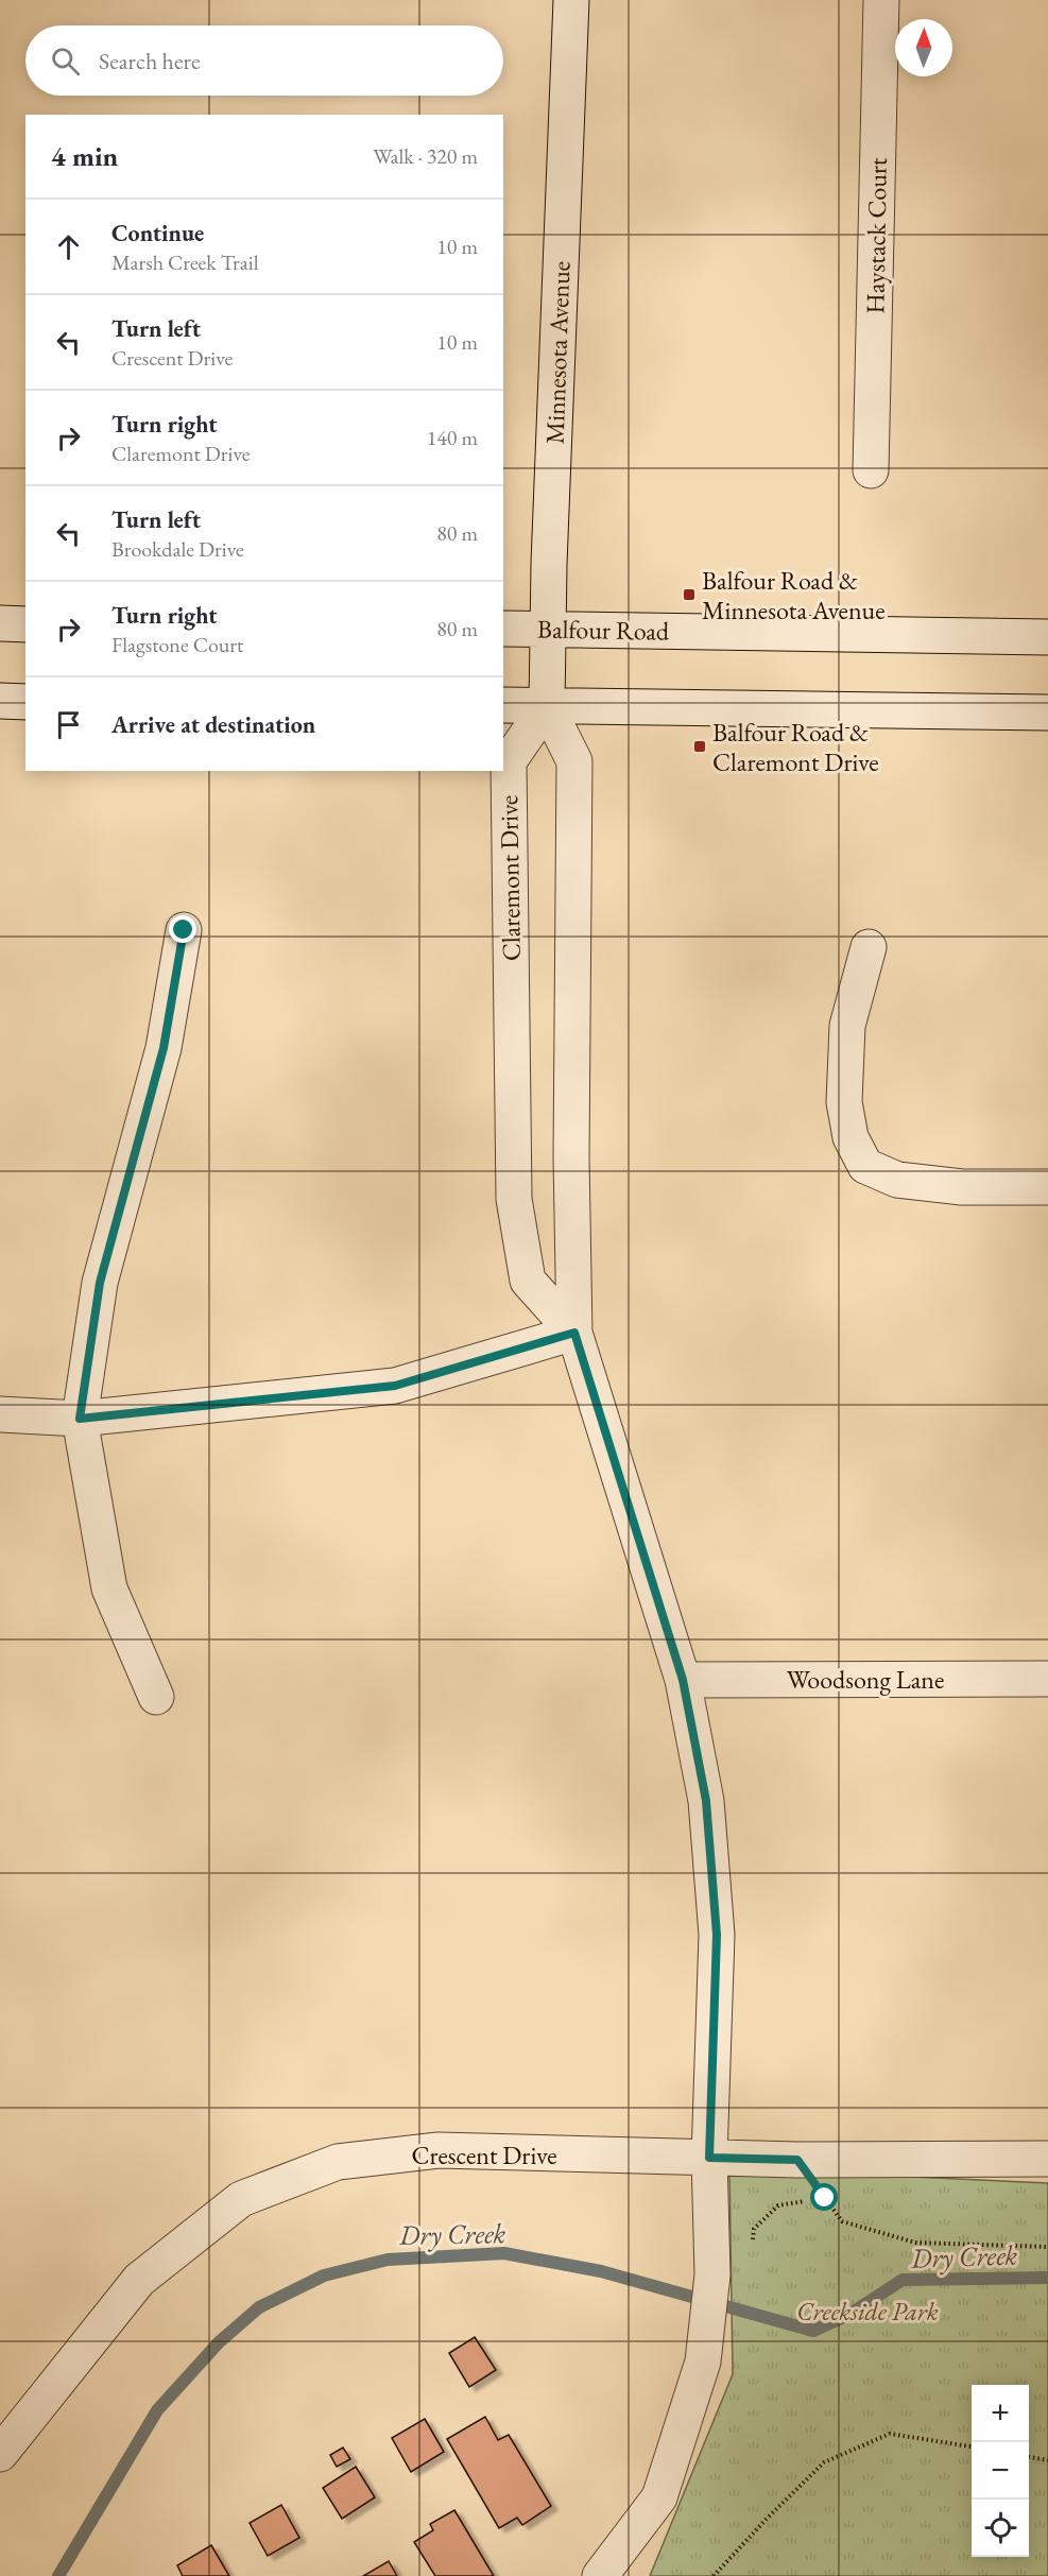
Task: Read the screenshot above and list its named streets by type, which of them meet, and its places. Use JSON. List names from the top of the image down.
{
  "streets": {
    "street": [
      "Haystack Court",
      "Minnesota Avenue",
      "Balfour Road",
      "Claremont Drive",
      "Woodsong Lane",
      "Crescent Drive"
    ]
  },
  "crossings": [
    ["Minnesota Avenue", "Balfour Road"],
    ["Minnesota Avenue", "Claremont Drive"],
    ["Claremont Drive", "Woodsong Lane"],
    ["Claremont Drive", "Crescent Drive"]
  ],
  "water": ["Dry Creek"],
  "parks": ["Creekside Park"],
  "places": {
    "transit": ["Balfour Road & Minnesota Avenue", "Balfour Road & Claremont Drive"]
  },
  "north": "top",
  "page": {
    "search": "Search here",
    "heading": ["4 min", "Walk · 320 m"],
    "list": [
      ["Continue", "Marsh Creek Trail", "10 m"],
      ["Turn left", "Crescent Drive", "10 m"],
      ["Turn right", "Claremont Drive", "140 m"],
      ["Turn left", "Brookdale Drive", "80 m"],
      ["Turn right", "Flagstone Court", "80 m"],
      "Arrive at destination"
    ],
    "map_buttons": ["+", "−"]
  }
}
